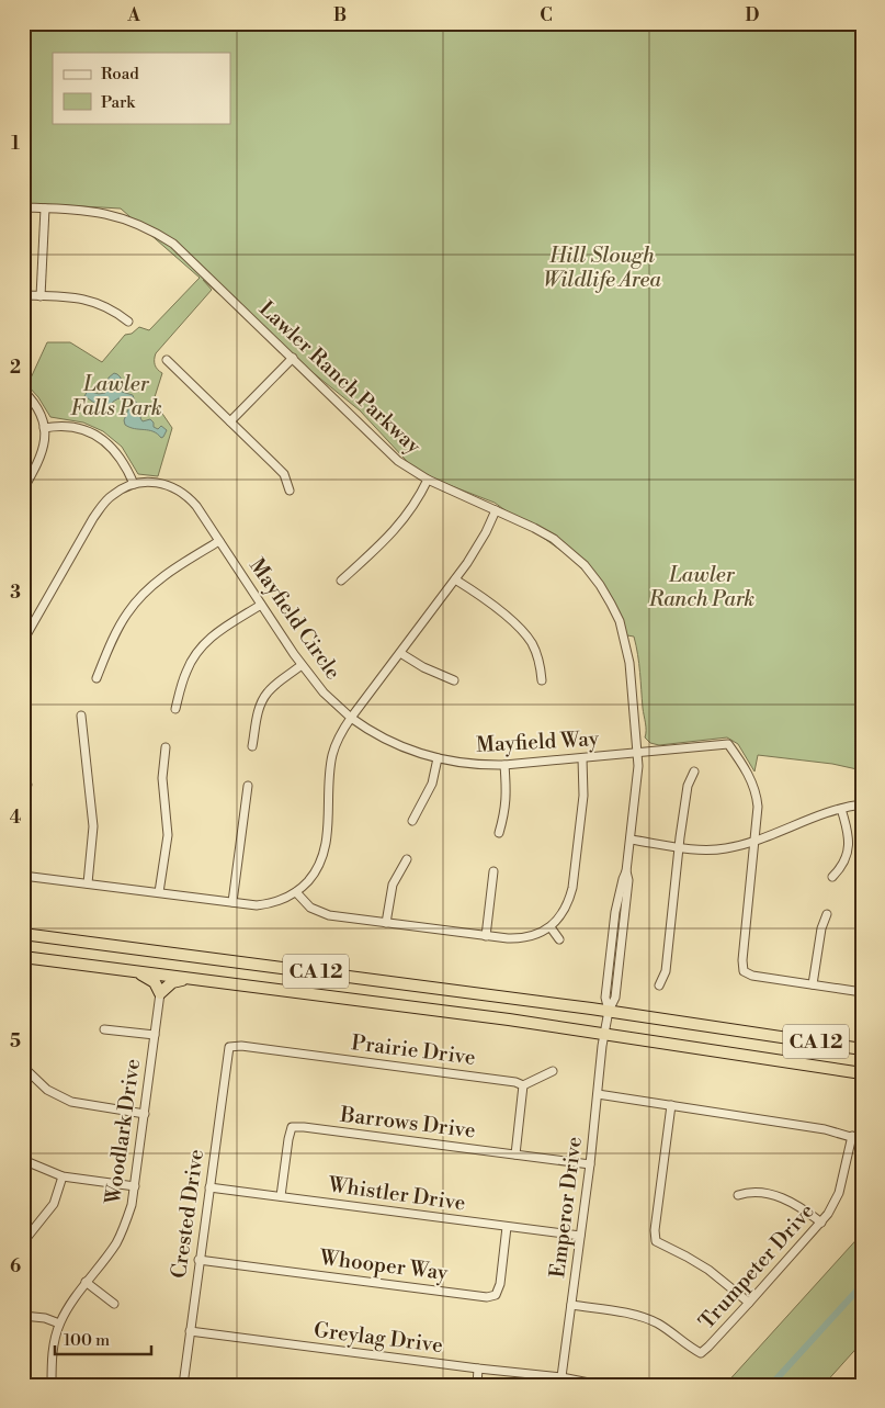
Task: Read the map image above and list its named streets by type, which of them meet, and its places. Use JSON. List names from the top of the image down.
{
  "streets": {
    "highway": ["CA 12"],
    "street": [
      "Lawler Ranch Parkway",
      "Mayfield Circle",
      "Mayfield Way",
      "Prairie Drive",
      "Barrows Drive",
      "Woodlark Drive",
      "Whistler Drive",
      "Emperor Drive",
      "Crested Drive",
      "Whooper Way",
      "Trumpeter Drive",
      "Greylag Drive"
    ]
  },
  "crossings": [
    ["Lawler Ranch Parkway", "Mayfield Way"],
    ["Lawler Ranch Parkway", "CA 12"],
    ["Lawler Ranch Parkway", "Emperor Drive"],
    ["Mayfield Circle", "Mayfield Way"],
    ["CA 12", "Emperor Drive"],
    ["Prairie Drive", "Crested Drive"],
    ["Barrows Drive", "Whistler Drive"],
    ["Barrows Drive", "Emperor Drive"],
    ["Whistler Drive", "Emperor Drive"],
    ["Whistler Drive", "Crested Drive"],
    ["Whistler Drive", "Whooper Way"],
    ["Emperor Drive", "Trumpeter Drive"],
    ["Emperor Drive", "Greylag Drive"],
    ["Crested Drive", "Whooper Way"],
    ["Crested Drive", "Greylag Drive"]
  ],
  "parks": ["Hill Slough Wildlife Area", "Lawler Falls Park", "Lawler Ranch Park"],
  "legend": ["Road", "Park"],
  "scale_bar": "100 m",
  "grid": {
    "columns": [
      "A",
      "B",
      "C",
      "D"
    ],
    "rows": [
      "1",
      "2",
      "3",
      "4",
      "5",
      "6"
    ]
  }
}
